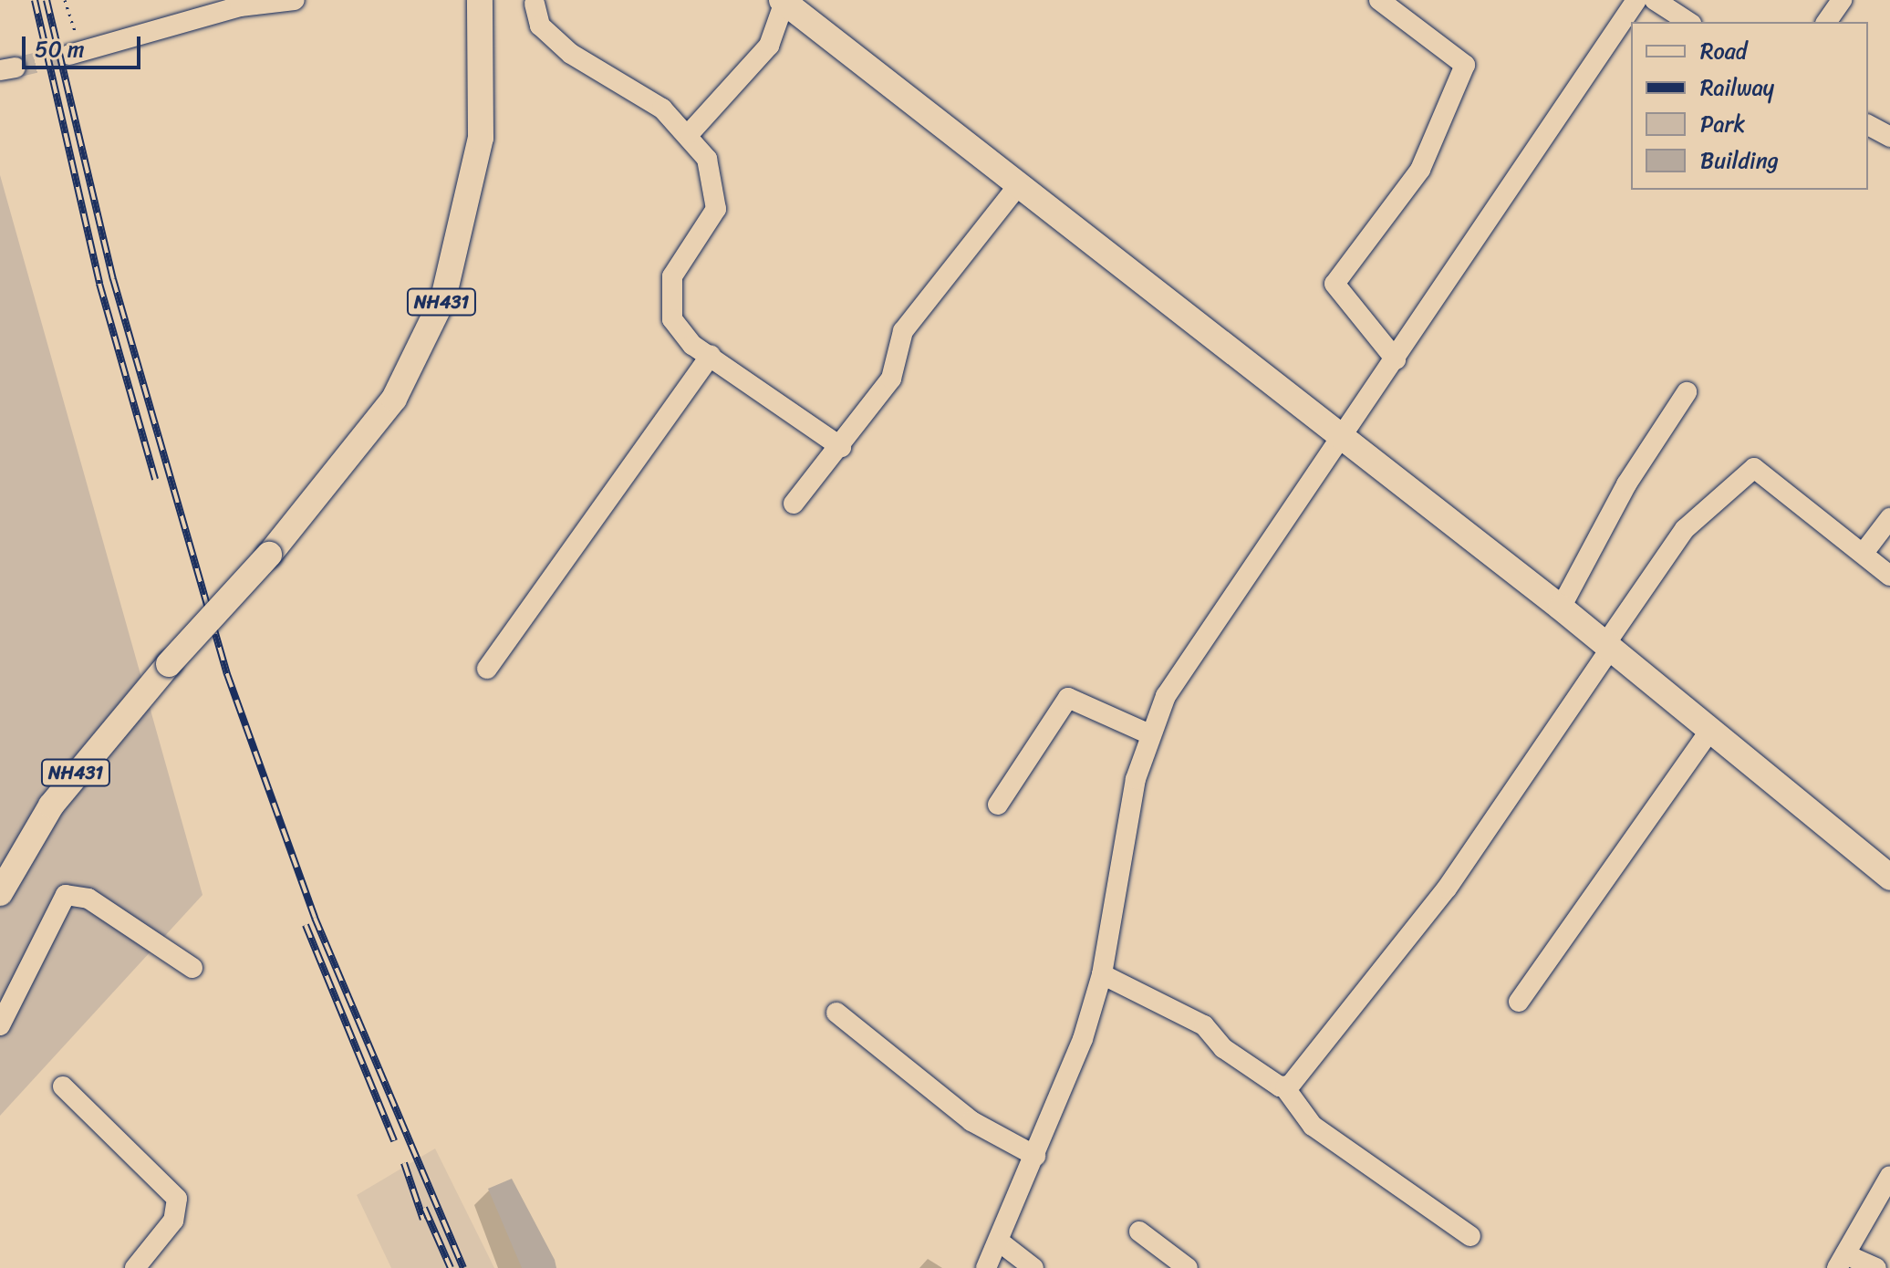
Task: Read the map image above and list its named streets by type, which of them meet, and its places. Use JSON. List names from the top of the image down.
{
  "streets": {
    "main road": ["NH431"]
  },
  "legend": [
    "Road",
    "Railway",
    "Park",
    "Building"
  ],
  "scale_bar": "50 m"
}
